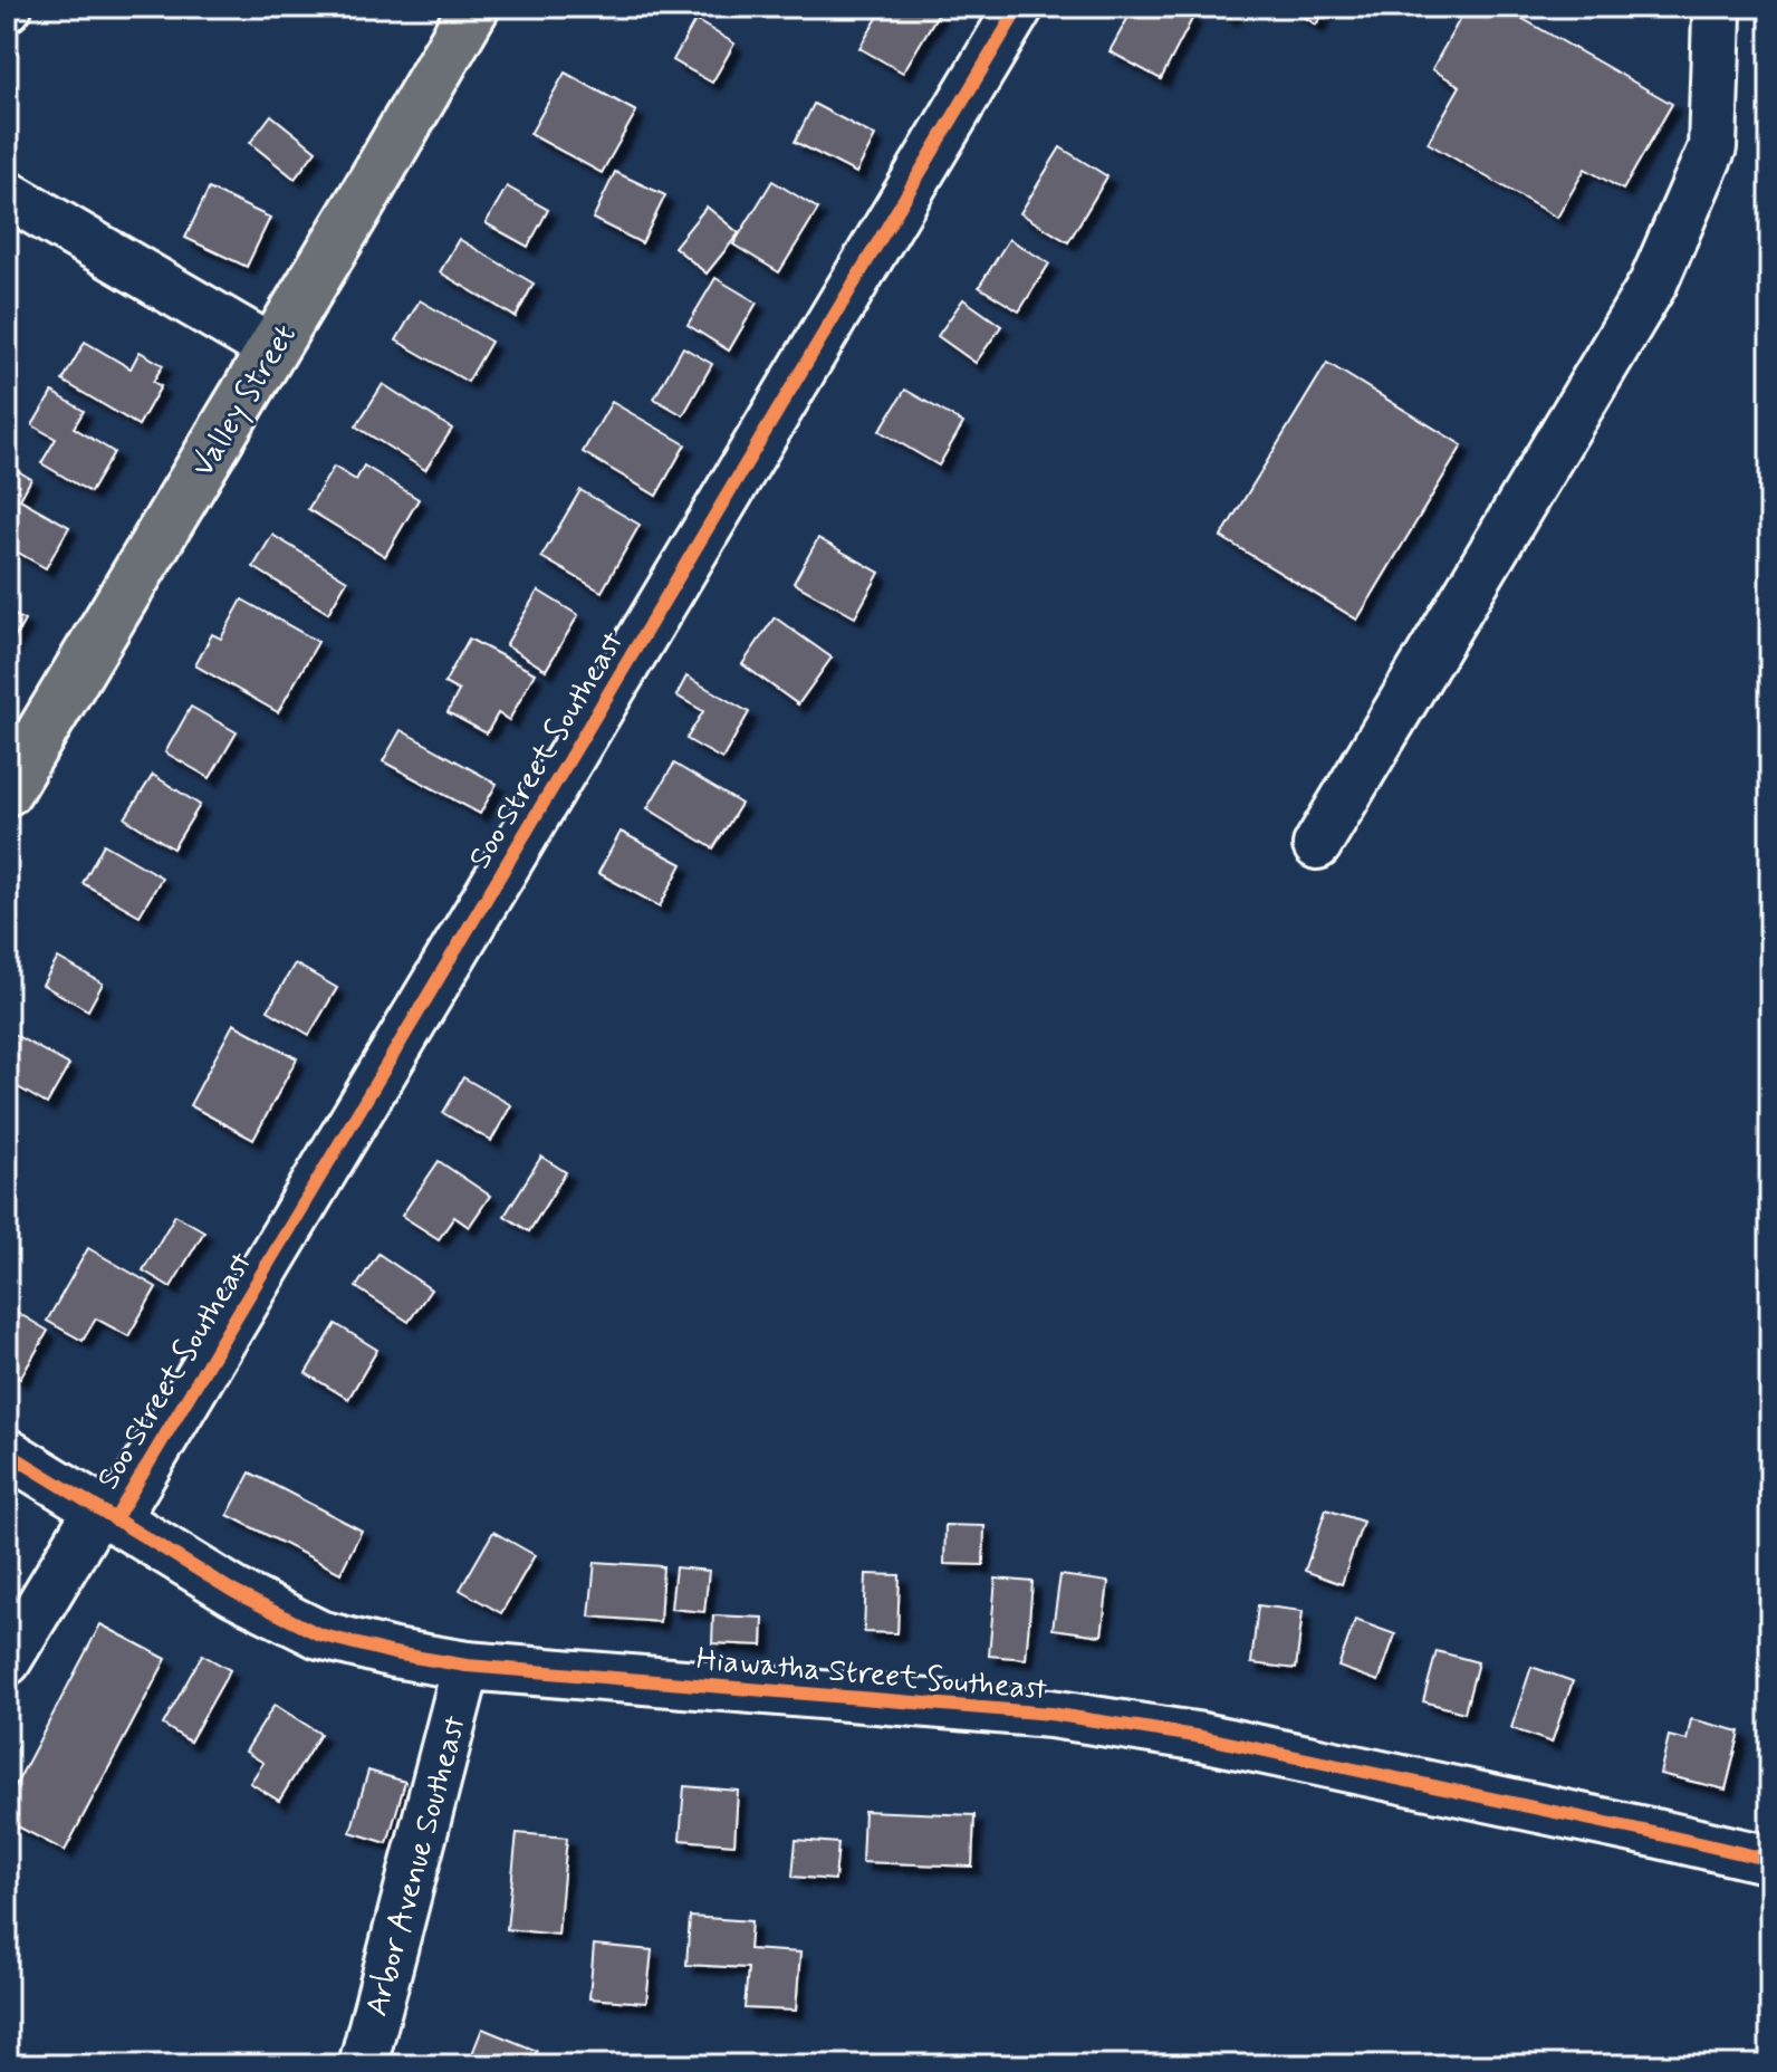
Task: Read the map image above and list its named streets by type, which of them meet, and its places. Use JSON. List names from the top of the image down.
{
  "streets": {
    "main road": ["Valley Street"],
    "street": ["Soo Street Southeast", "Hiawatha Street Southeast", "Arbor Avenue Southeast"]
  },
  "crossings": [
    ["Soo Street Southeast", "Hiawatha Street Southeast"],
    ["Hiawatha Street Southeast", "Arbor Avenue Southeast"]
  ]
}
